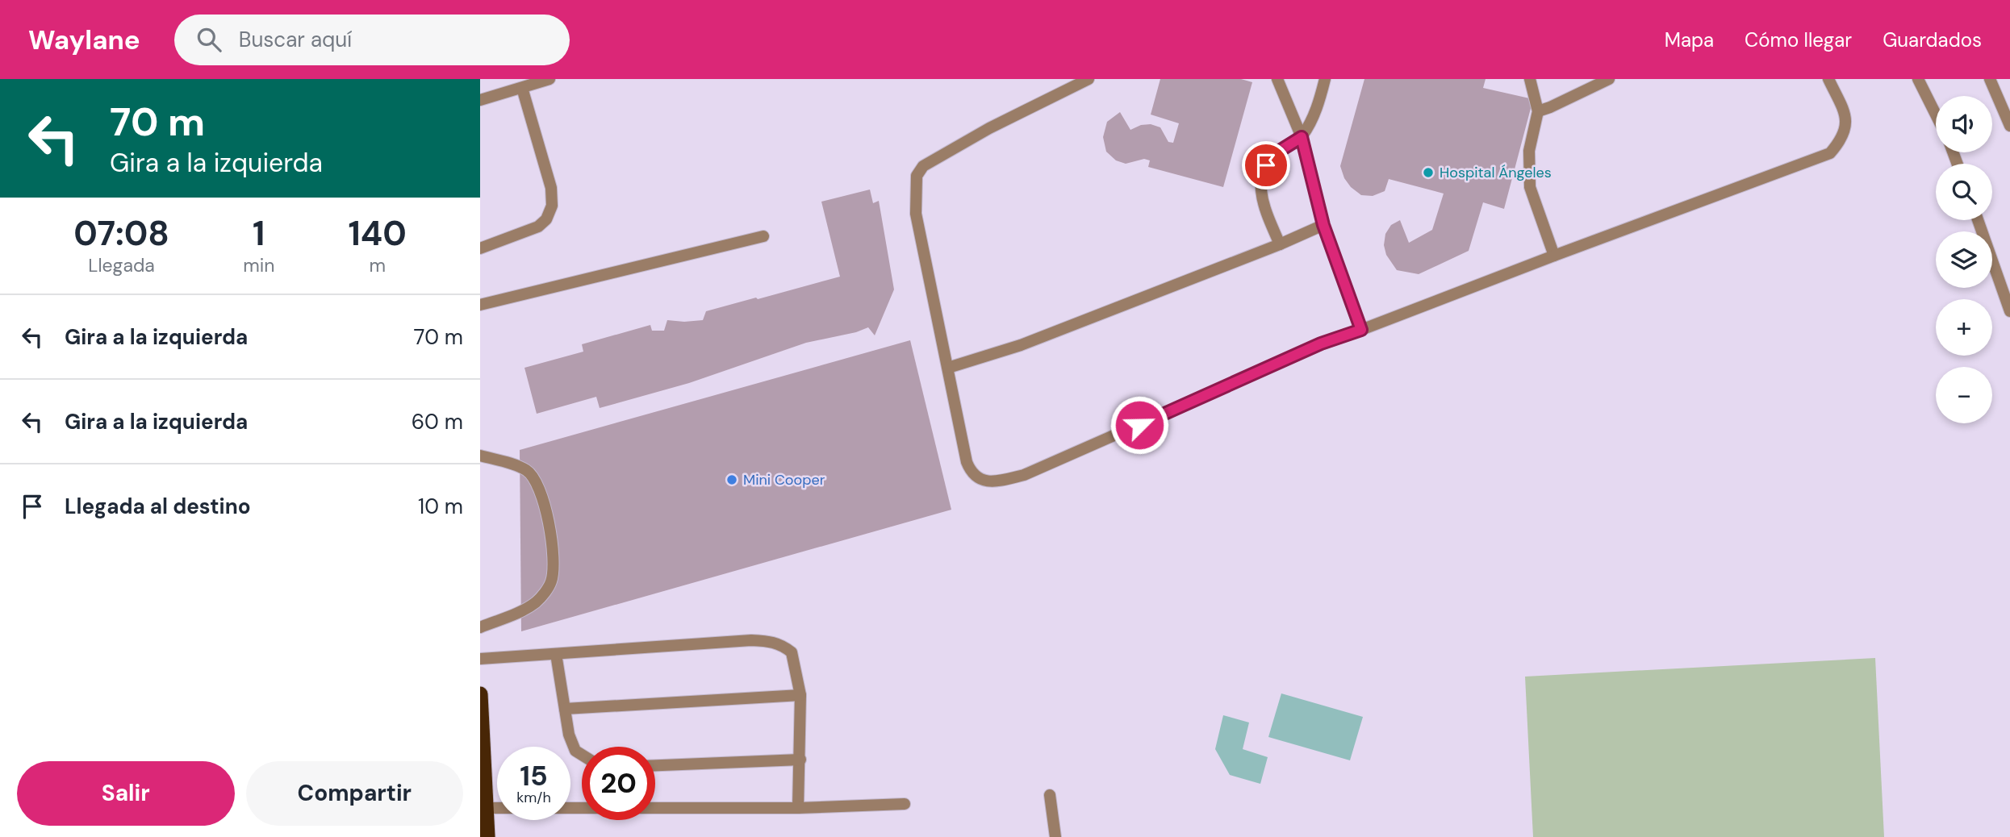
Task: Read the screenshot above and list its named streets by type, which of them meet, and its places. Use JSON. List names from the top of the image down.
{
  "places": ["Hospital Ángeles", "Mini Cooper"],
  "page": {
    "header": "Waylane",
    "search": "Buscar aquí",
    "nav": ["Mapa", "Cómo llegar", "Guardados"],
    "turn": ["70 m", "Gira a la izquierda"],
    "map_buttons": ["+", "−"],
    "eta": [
      "07:08",
      "Llegada",
      "1",
      "min",
      "140",
      "m"
    ],
    "list": [
      {
        "name": "Gira a la izquierda",
        "value": "70 m"
      },
      {
        "name": "Gira a la izquierda",
        "value": "60 m"
      },
      {
        "name": "Llegada al destino",
        "value": "10 m"
      }
    ],
    "speed": "15 km/h",
    "limit": "20",
    "buttons": ["Salir", "Compartir"]
  }
}
